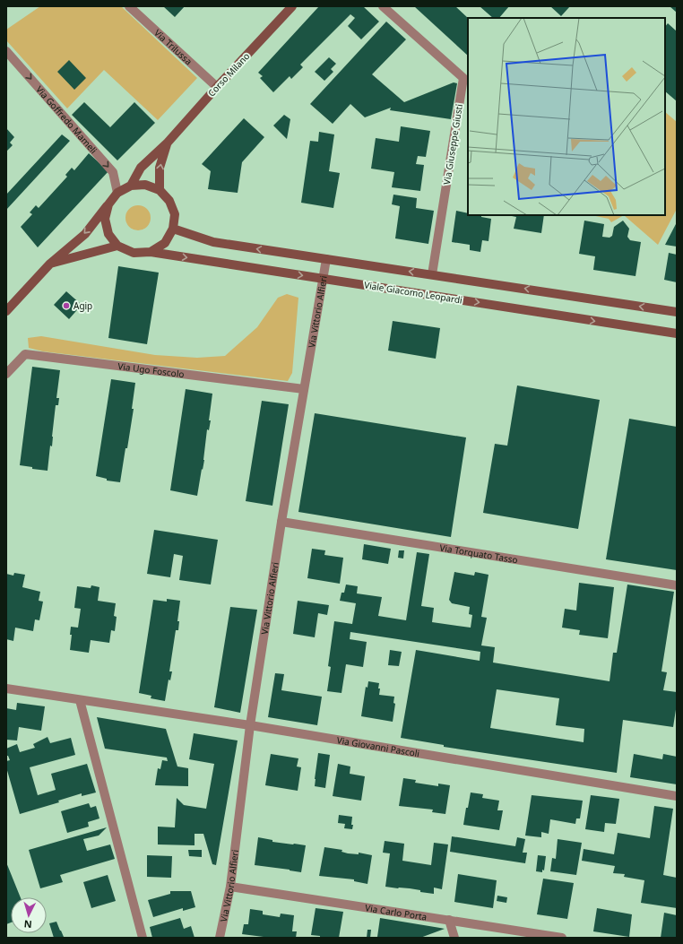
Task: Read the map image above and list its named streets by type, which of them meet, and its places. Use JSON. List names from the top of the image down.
{
  "streets": {
    "main road": ["Corso Milano", "Viale Giacomo Leopardi"],
    "street": [
      "Via Trilussa",
      "Via Goffredo Mameli",
      "Via Giuseppe Giusti",
      "Via Vittorio Alfieri",
      "Via Ugo Foscolo",
      "Via Torquato Tasso",
      "Via Giovanni Pascoli",
      "Via Carlo Porta"
    ]
  },
  "crossings": [
    ["Via Trilussa", "Corso Milano"],
    ["Corso Milano", "Via Goffredo Mameli"],
    ["Corso Milano", "Viale Giacomo Leopardi"],
    ["Via Goffredo Mameli", "Viale Giacomo Leopardi"],
    ["Viale Giacomo Leopardi", "Via Vittorio Alfieri"],
    ["Via Vittorio Alfieri", "Via Ugo Foscolo"],
    ["Via Vittorio Alfieri", "Via Torquato Tasso"],
    ["Via Vittorio Alfieri", "Via Giovanni Pascoli"],
    ["Via Vittorio Alfieri", "Via Carlo Porta"]
  ],
  "one_way": ["Via Goffredo Mameli"],
  "places": ["Agip"],
  "north": "bottom"
}
